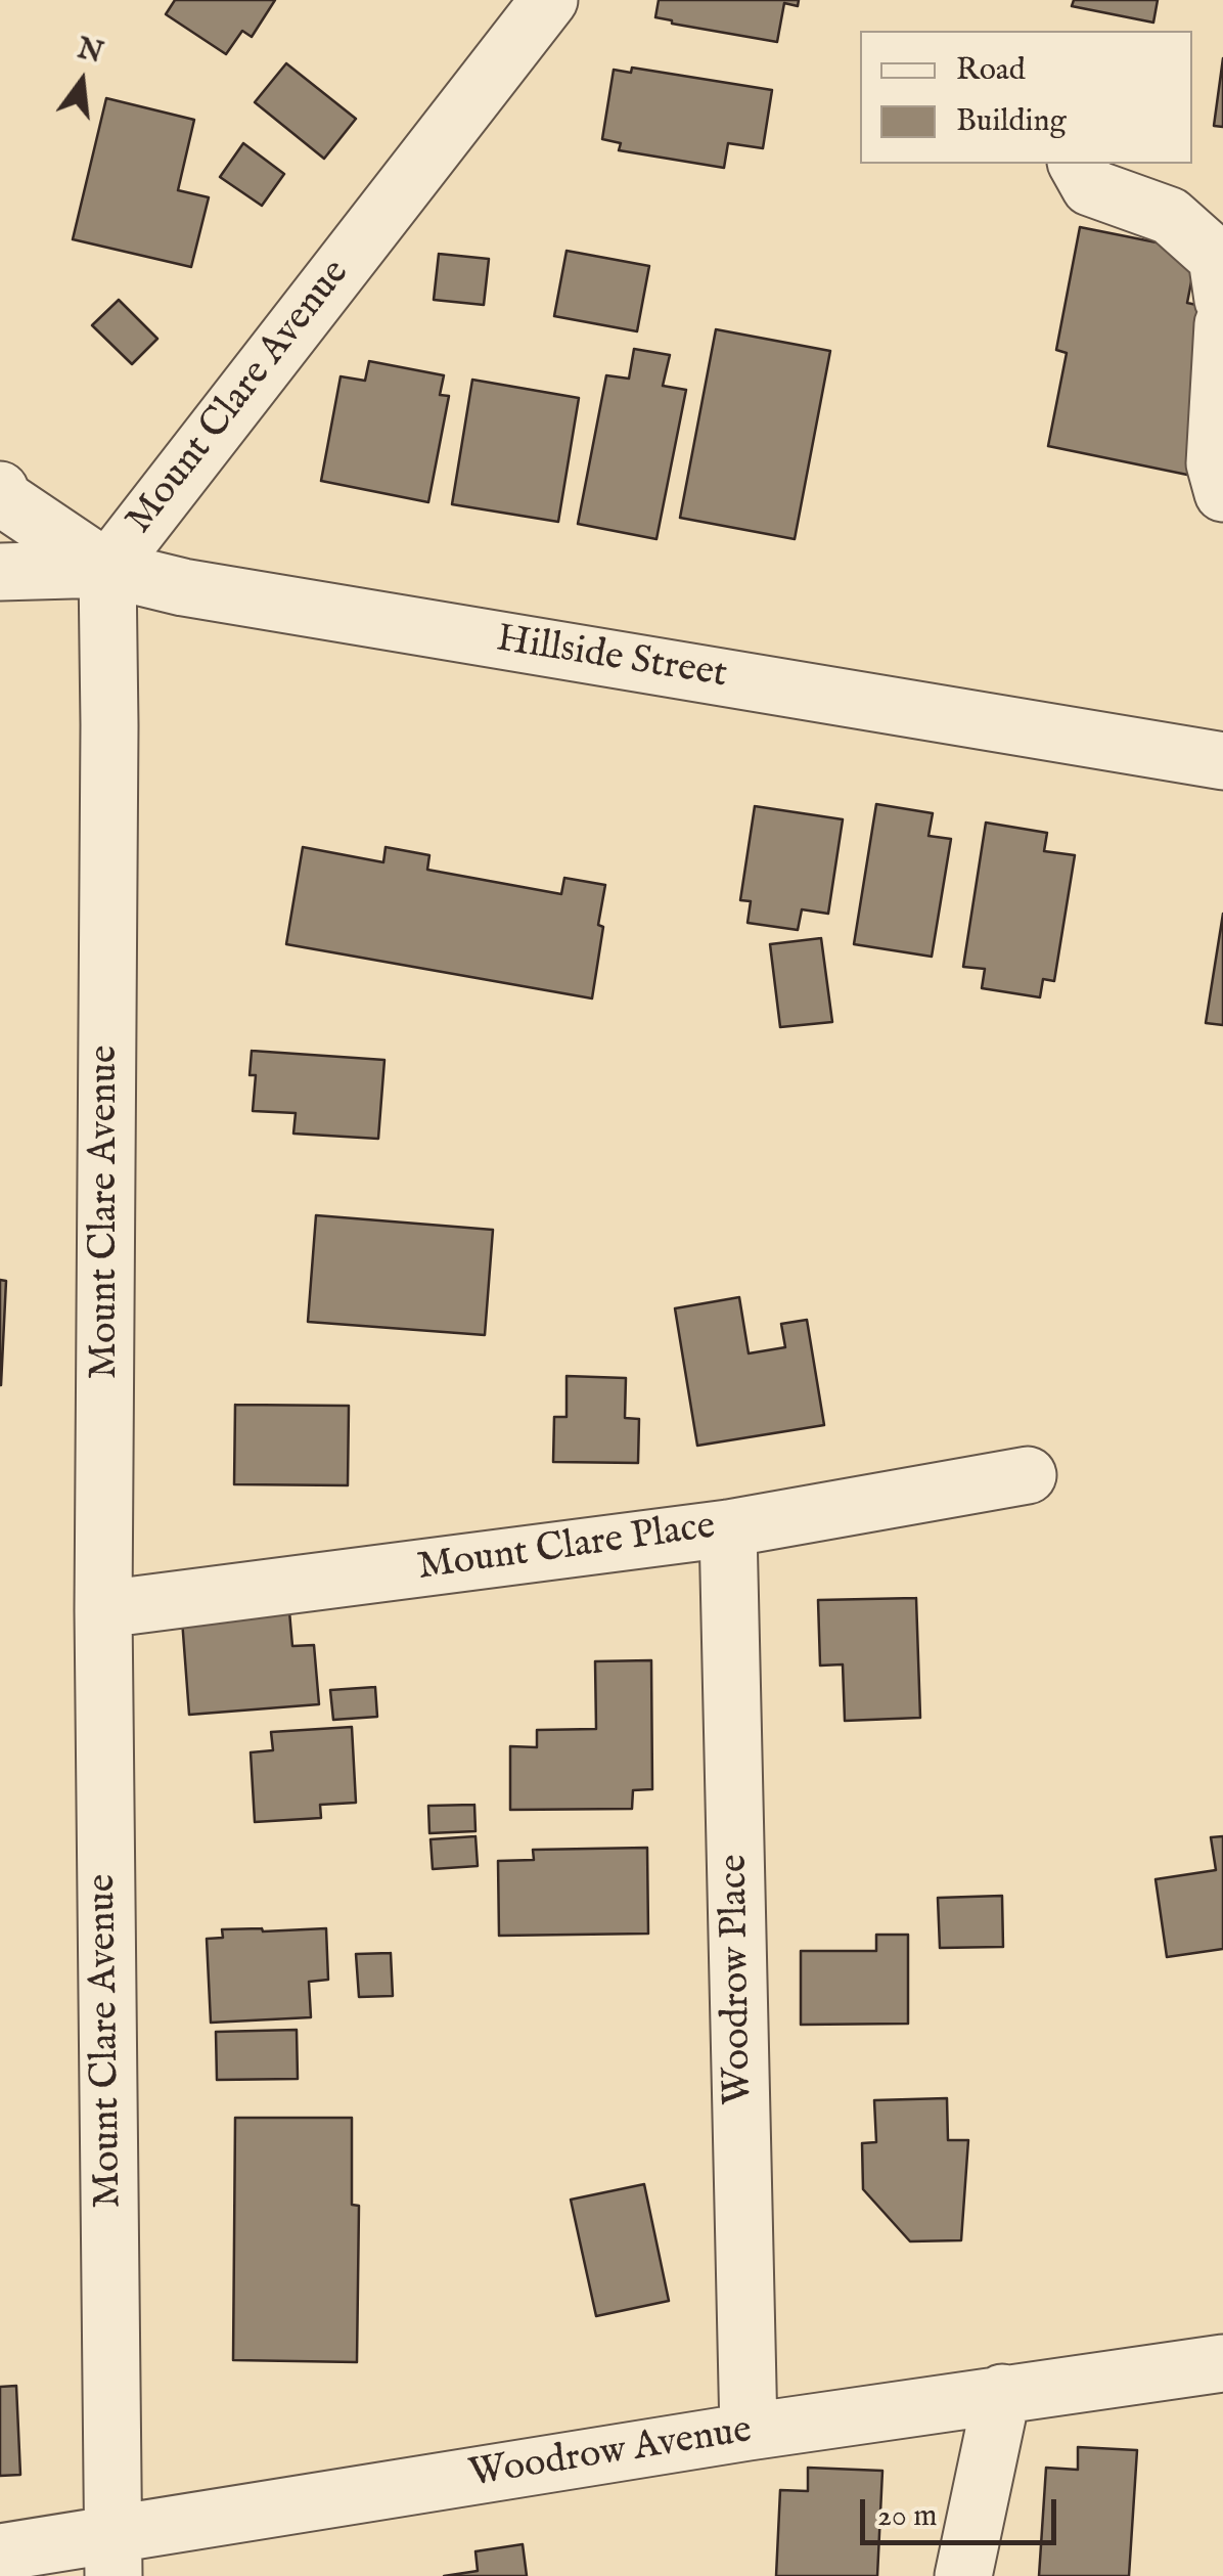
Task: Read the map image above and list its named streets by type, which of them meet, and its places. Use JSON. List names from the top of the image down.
{
  "streets": {
    "street": [
      "Mount Clare Avenue",
      "Hillside Street",
      "Mount Clare Place",
      "Woodrow Place",
      "Woodrow Avenue"
    ]
  },
  "crossings": [
    ["Mount Clare Avenue", "Hillside Street"],
    ["Mount Clare Avenue", "Mount Clare Place"],
    ["Mount Clare Avenue", "Woodrow Avenue"],
    ["Mount Clare Place", "Woodrow Place"],
    ["Woodrow Place", "Woodrow Avenue"]
  ],
  "legend": ["Road", "Building"],
  "scale_bar": "20 m",
  "north": "top"
}
